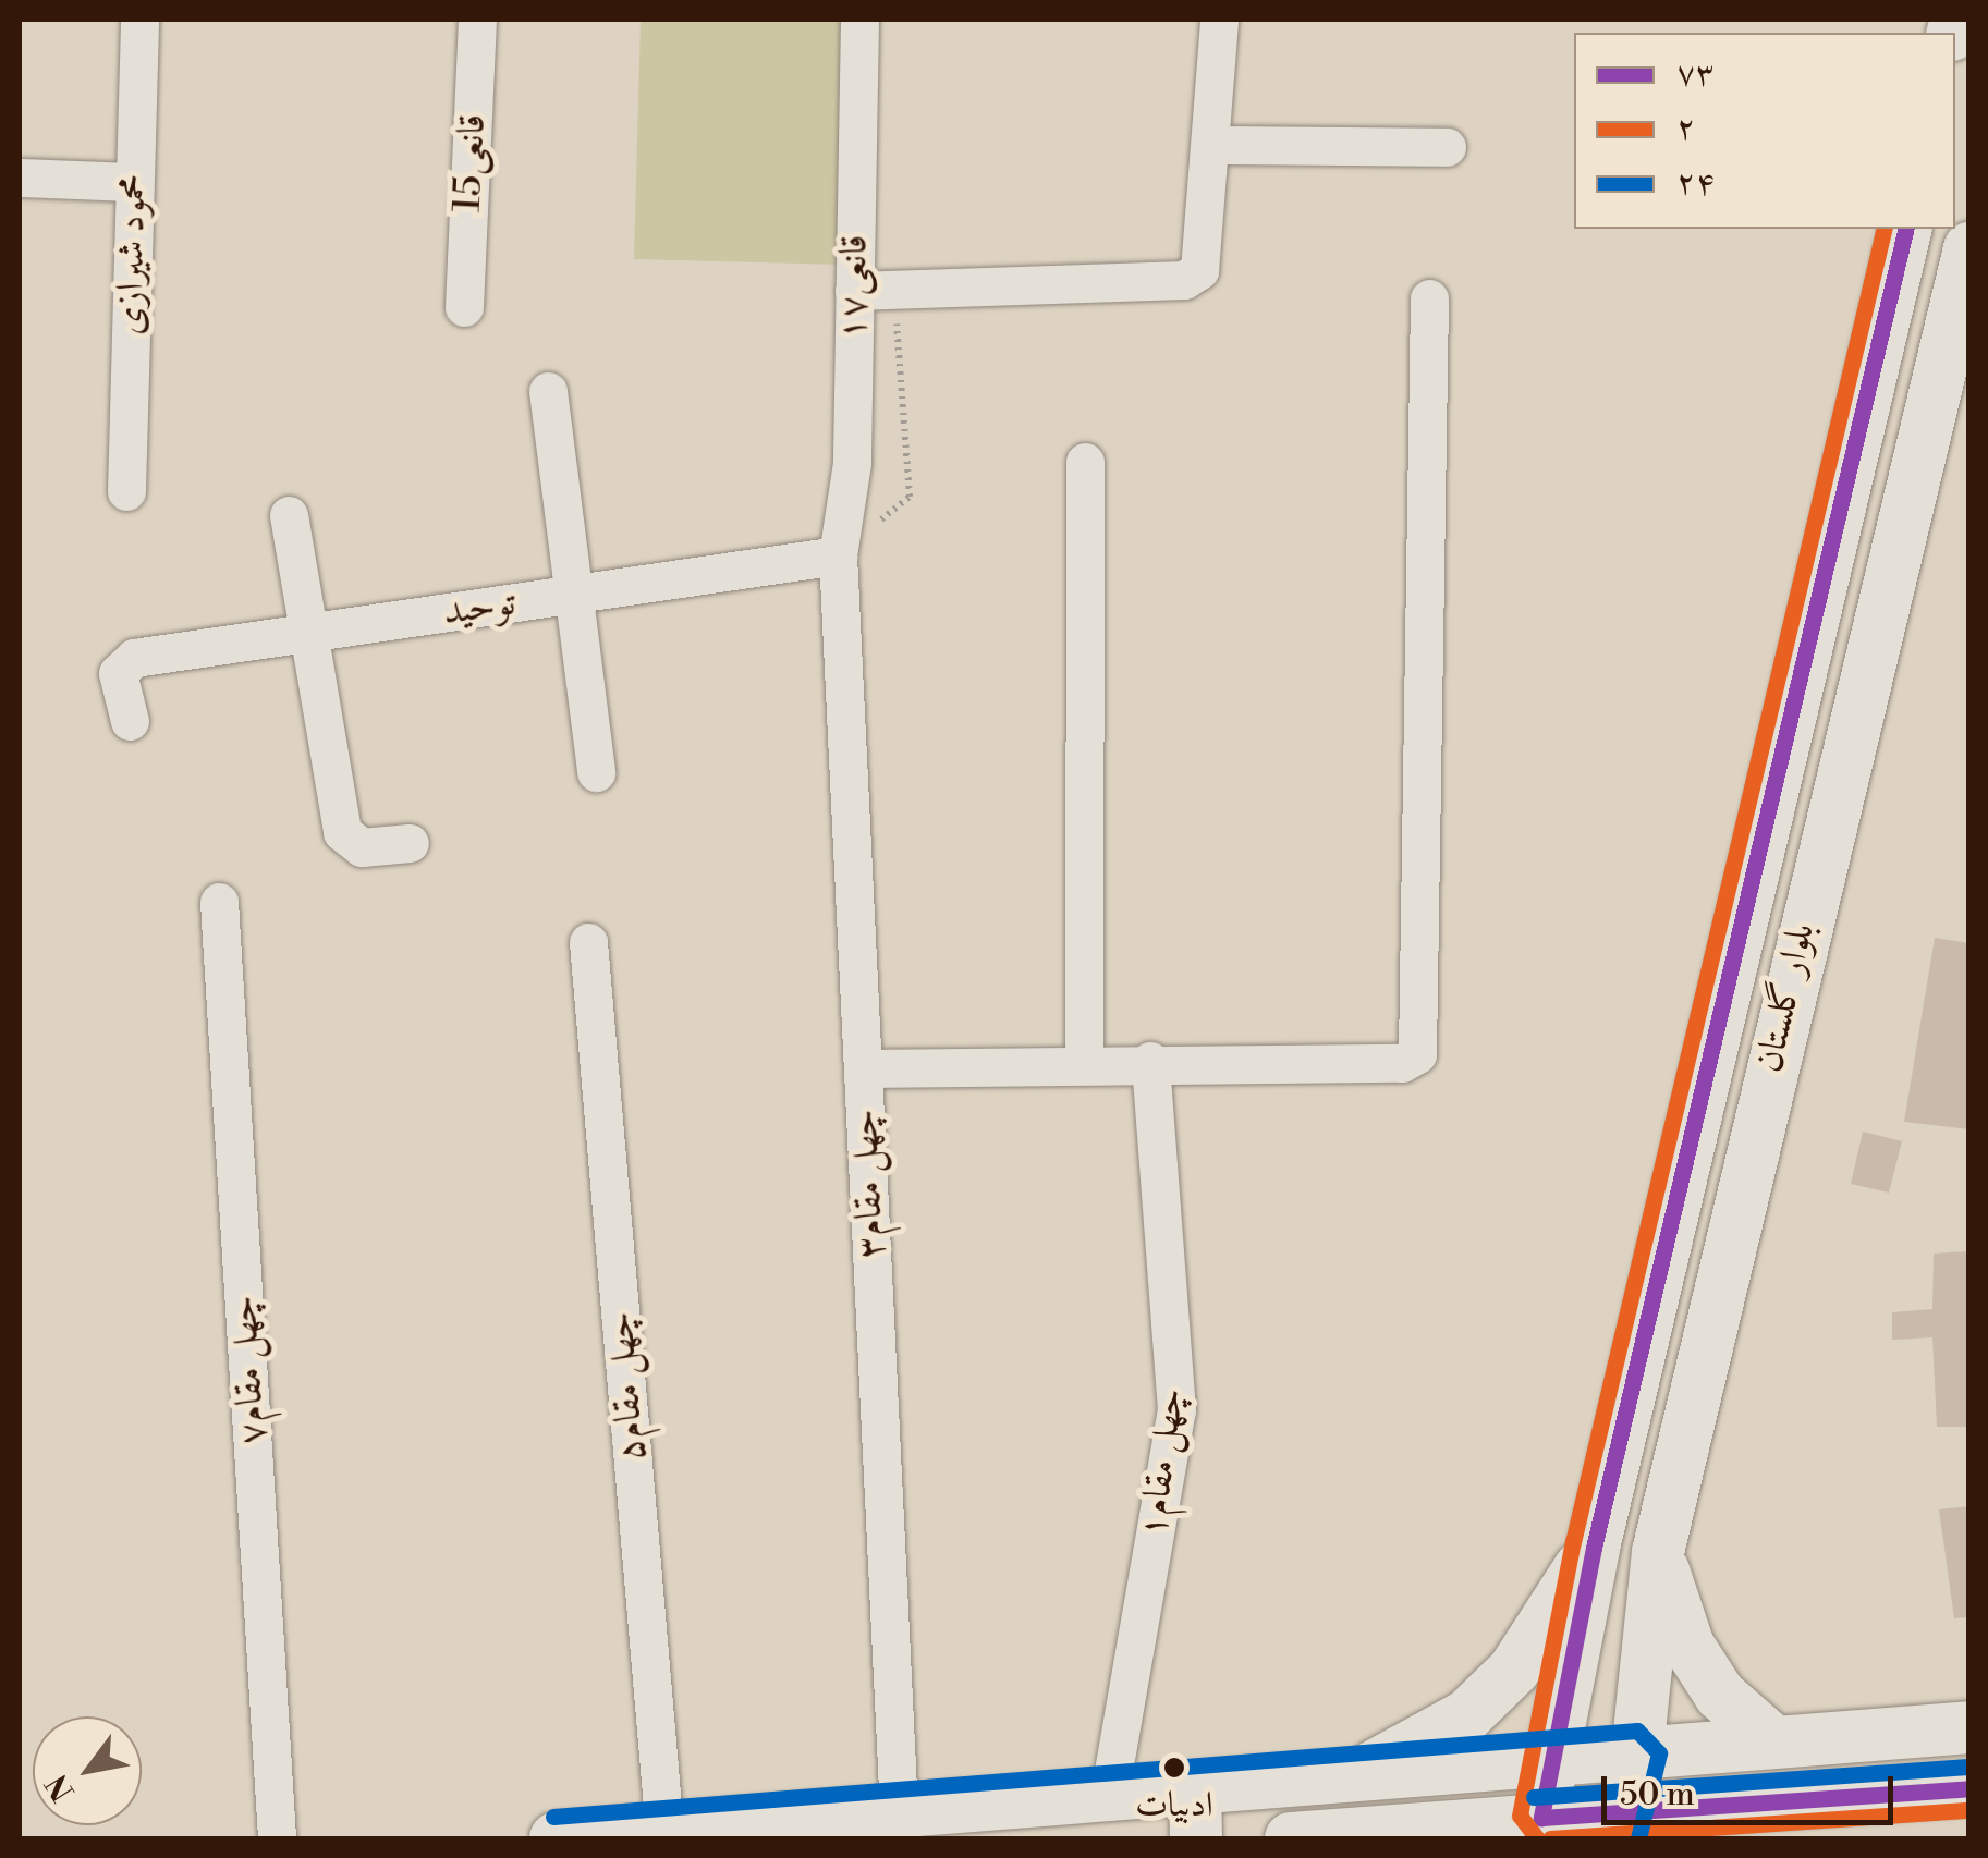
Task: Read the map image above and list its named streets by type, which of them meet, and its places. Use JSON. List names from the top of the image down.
{
  "streets": {
    "main road": ["بلوار گلستان"],
    "street": [
      "15قانعی",
      "محمود شیرازی",
      "۱۷قانعی",
      "توحید",
      "چهل مقام۳",
      "چهل مقام۷",
      "چهل مقام۵",
      "چهل مقام۱"
    ]
  },
  "crossings": [
    ["۱۷قانعی", "توحید"],
    ["۱۷قانعی", "چهل مقام۳"],
    ["توحید", "چهل مقام۳"]
  ],
  "places": ["ادبیات"],
  "lines": ["transit line ۷۳", "transit line ۲", "transit line ۲۴"],
  "legend": ["۷۳", "۲", "۲۴"],
  "scale_bar": "50 m",
  "north": "bottom left"
}
